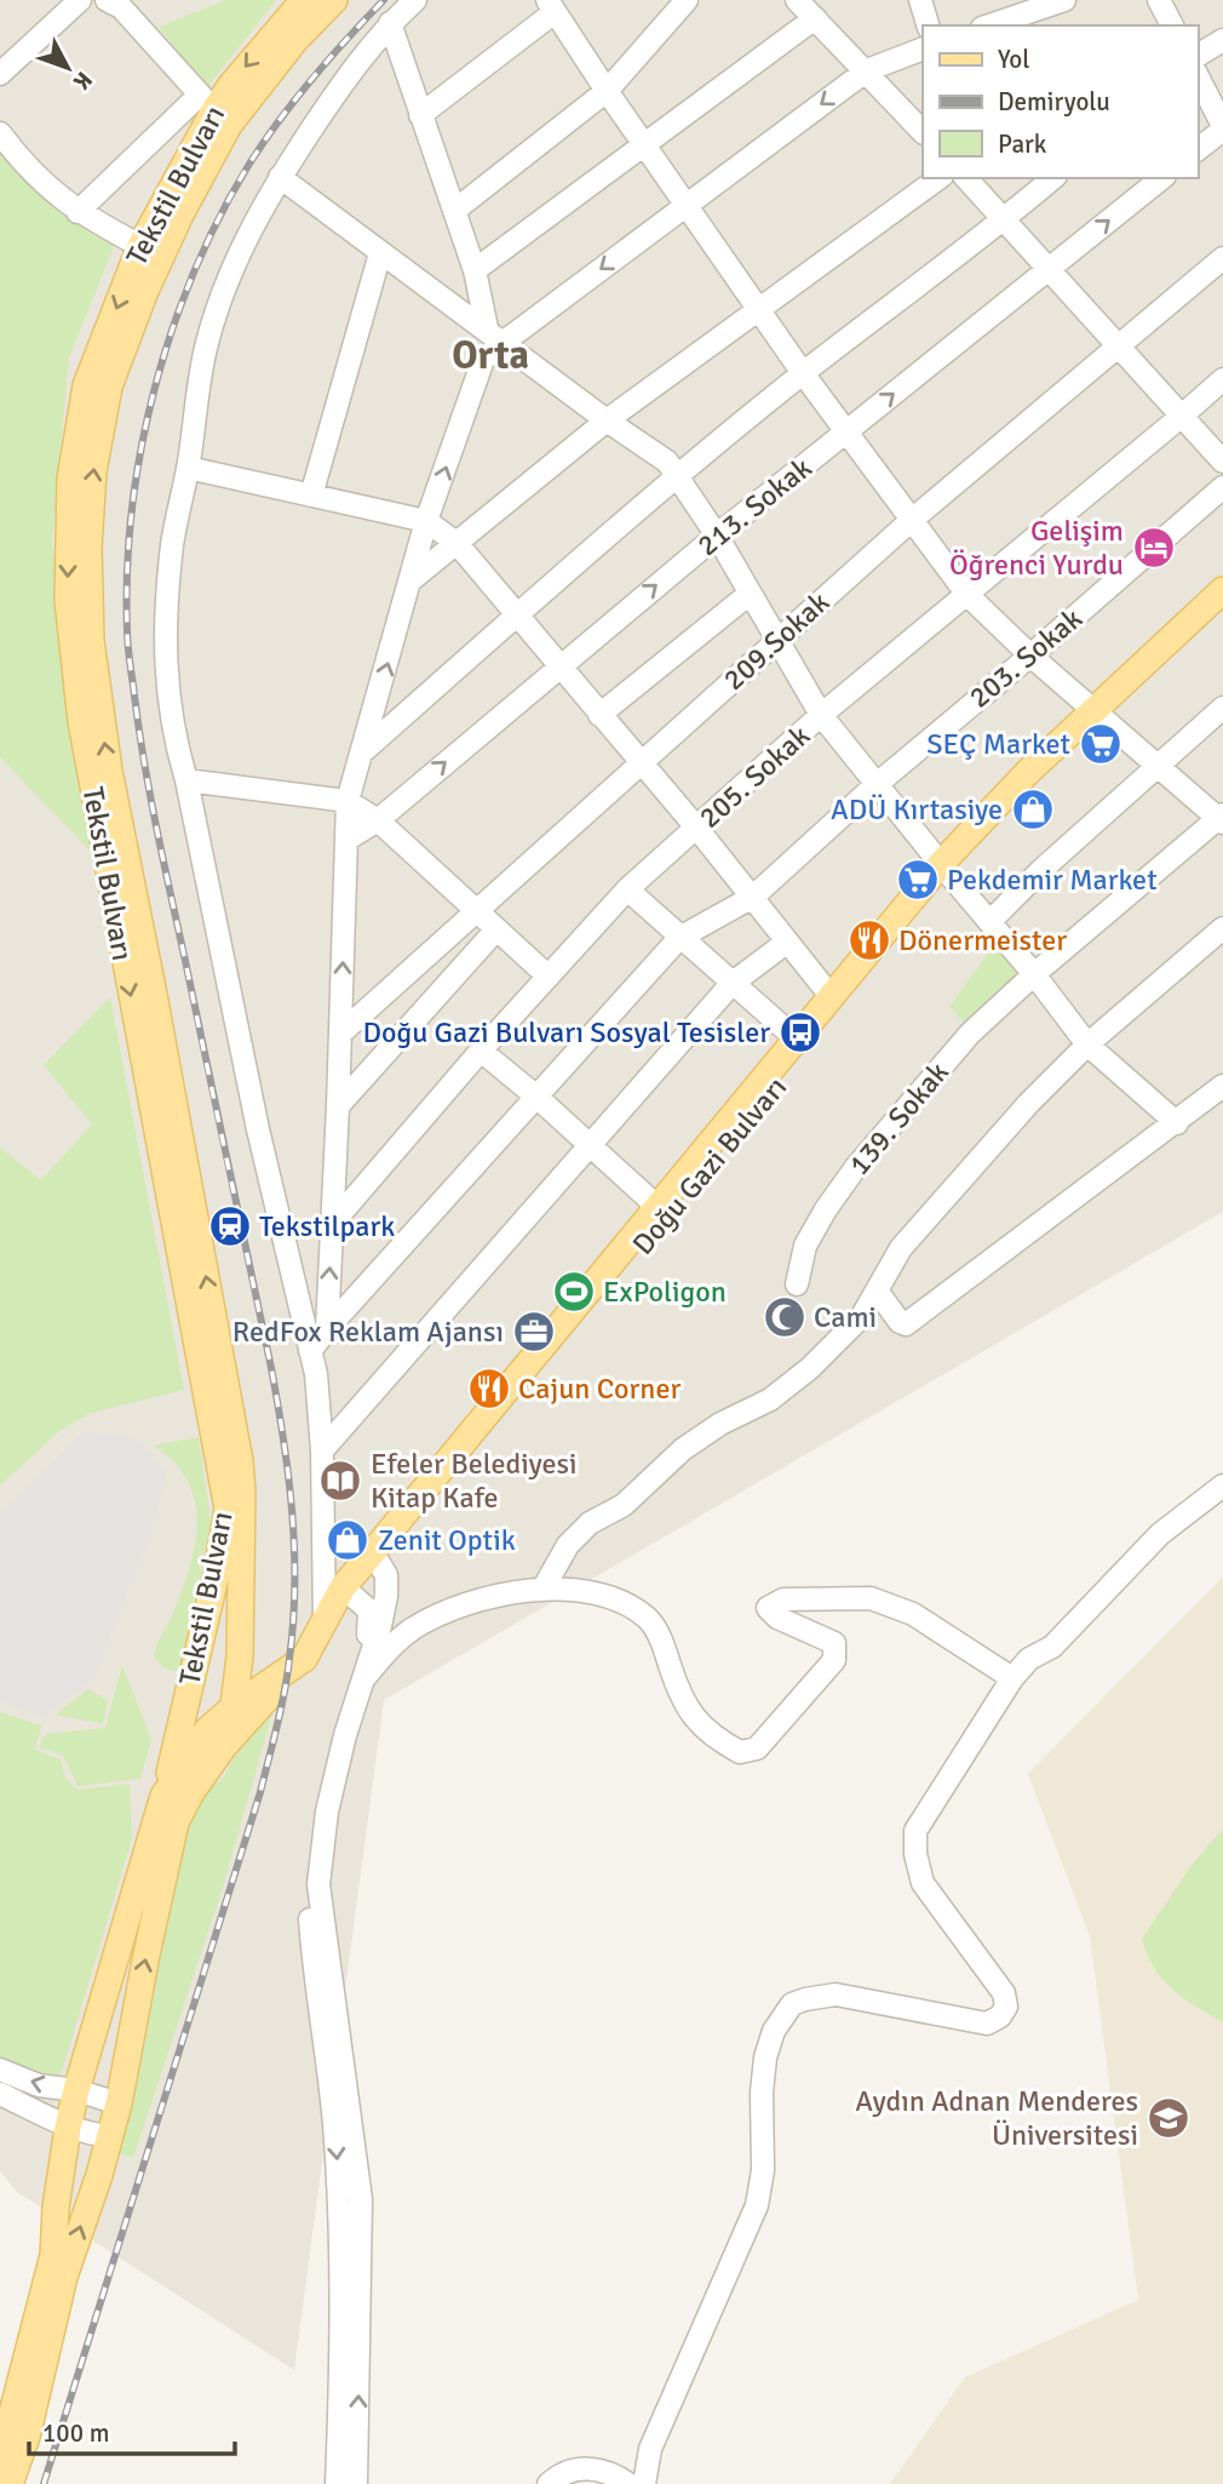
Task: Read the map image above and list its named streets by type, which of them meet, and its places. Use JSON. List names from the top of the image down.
{
  "streets": {
    "main road": ["Tekstil Bulvarı", "Doğu Gazi Bulvarı"],
    "street": [
      "213. Sokak",
      "209.Sokak",
      "203. Sokak",
      "205. Sokak",
      "139. Sokak"
    ]
  },
  "crossings": [
    ["Tekstil Bulvarı", "Doğu Gazi Bulvarı"]
  ],
  "districts": ["Orta"],
  "places": {
    "hotel": ["Gelişim Öğrenci Yurdu"],
    "supermarket": ["SEÇ Market", "Pekdemir Market"],
    "shop": ["ADÜ Kırtasiye", "Zenit Optik"],
    "restaurant": ["Dönermeister", "Cajun Corner"],
    "bus stop": ["Doğu Gazi Bulvarı Sosyal Tesisler"],
    "station": ["Tekstilpark"],
    "sports": ["ExPoligon"],
    "mosque": ["Cami"],
    "office": ["RedFox Reklam Ajansı"],
    "library": ["Efeler Belediyesi Kitap Kafe"],
    "school or university": ["Aydın Adnan Menderes Üniversitesi"]
  },
  "legend": ["Yol", "Demiryolu", "Park"],
  "scale_bar": "100 m",
  "north": "bottom right"
}
